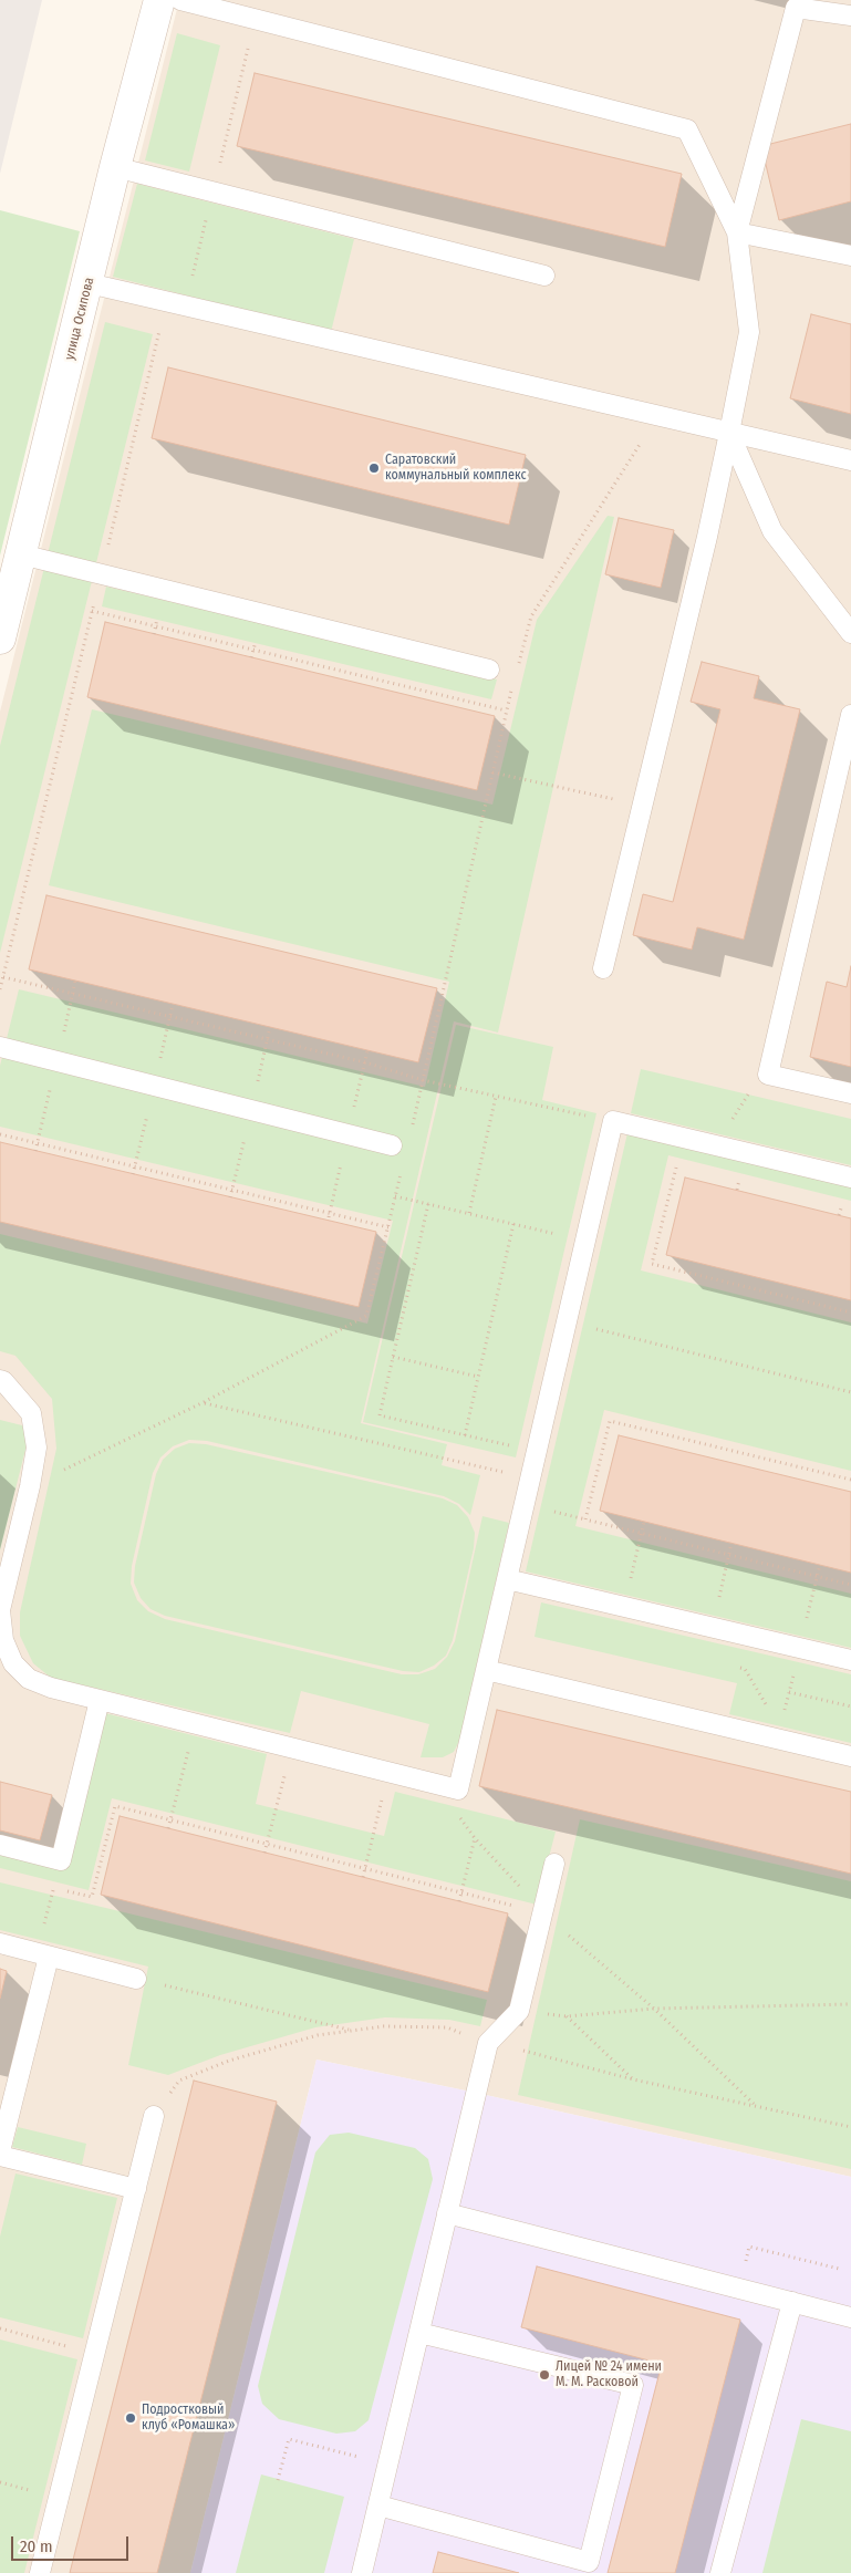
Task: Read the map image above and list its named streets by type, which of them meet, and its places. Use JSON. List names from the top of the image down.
{
  "streets": {
    "street": ["улица Осипова"]
  },
  "places": ["Саратовский коммунальный комплекс", "Лицей № 24 имени М. М. Расковой", "Подростковый клуб «Ромашка»"],
  "scale_bar": "20 m"
}
